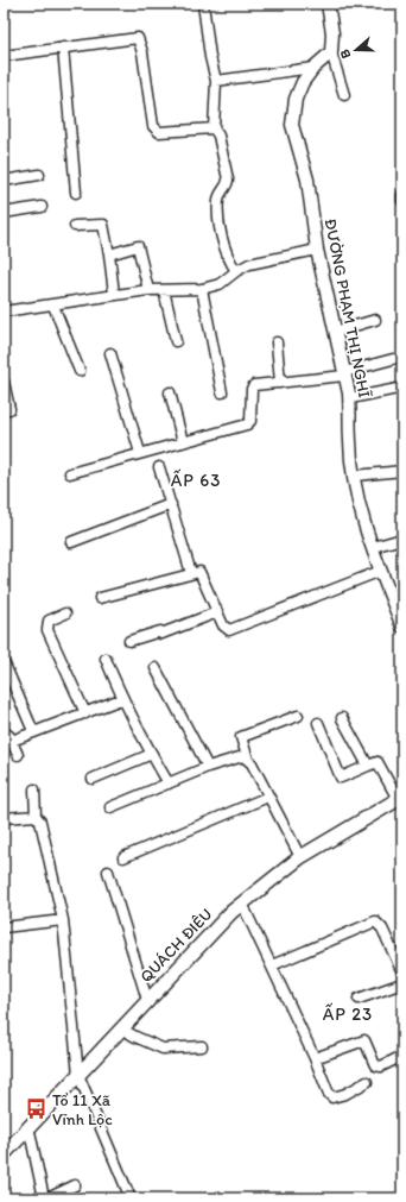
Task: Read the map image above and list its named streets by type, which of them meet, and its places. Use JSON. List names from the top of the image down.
{
  "streets": {
    "main road": ["QUÁCH ĐIÊU"],
    "street": ["ĐƯỜNG PHẠM THỊ NGHĨ"]
  },
  "districts": ["ẤP 63", "ẤP 23"],
  "places": {
    "bus stop": ["Tổ 11 Xã Vĩnh Lộc"]
  },
  "north": "left"
}
